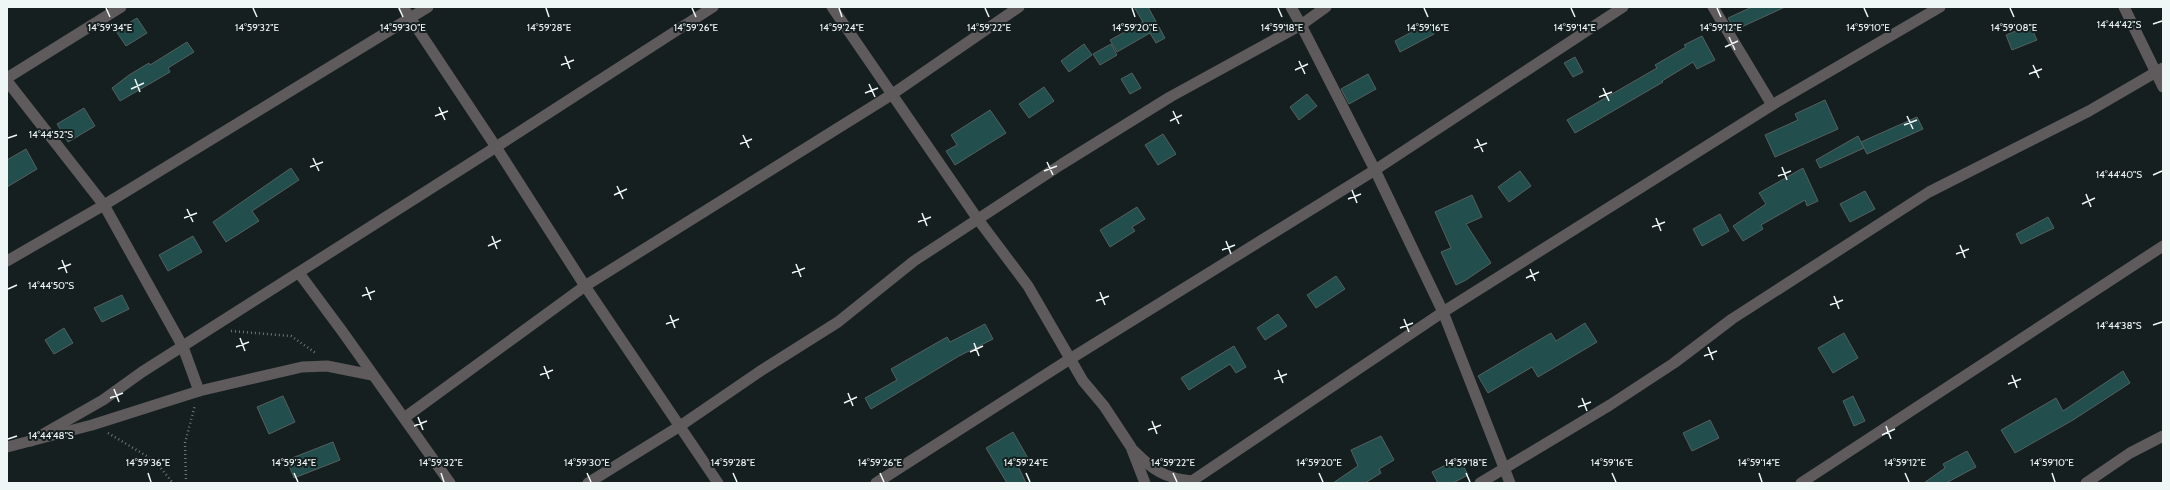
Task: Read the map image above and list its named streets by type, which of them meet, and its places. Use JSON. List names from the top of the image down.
{
  "coordinates": [
    "14°44'42\"S",
    "14°59'34\"E",
    "14°59'32\"E",
    "14°59'30\"E",
    "14°59'28\"E",
    "14°59'26\"E",
    "14°59'24\"E",
    "14°59'22\"E",
    "14°59'20\"E",
    "14°59'18\"E",
    "14°59'16\"E",
    "14°59'14\"E",
    "14°59'12\"E",
    "14°59'10\"E",
    "14°59'08\"E",
    "14°44'52\"S",
    "14°44'40\"S",
    "14°44'50\"S",
    "14°44'38\"S",
    "14°44'48\"S",
    "14°59'36\"E"
  ]
}
